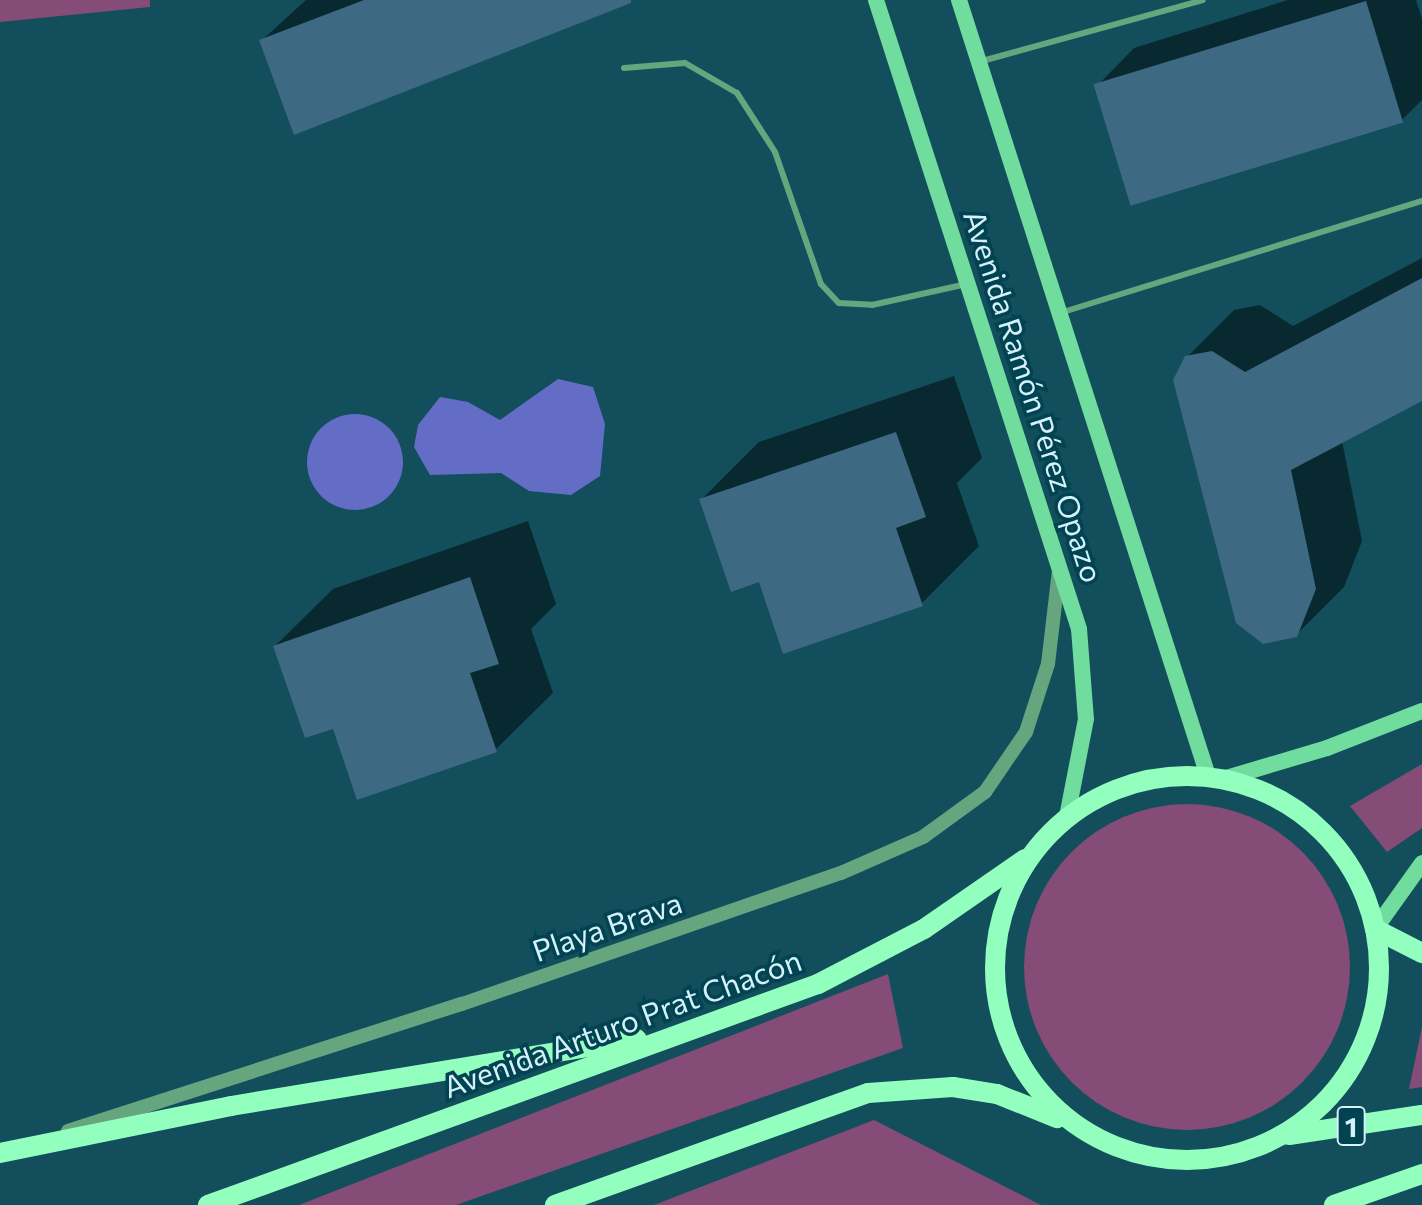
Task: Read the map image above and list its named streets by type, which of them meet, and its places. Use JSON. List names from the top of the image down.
{
  "streets": {
    "main road": ["Avenida Ramón Pérez Opazo", "Avenida Arturo Prat Chacón", "1"],
    "street": ["Playa Brava"]
  },
  "crossings": [
    ["Avenida Ramón Pérez Opazo", "Playa Brava"],
    ["Avenida Ramón Pérez Opazo", "Avenida Arturo Prat Chacón"]
  ]
}
